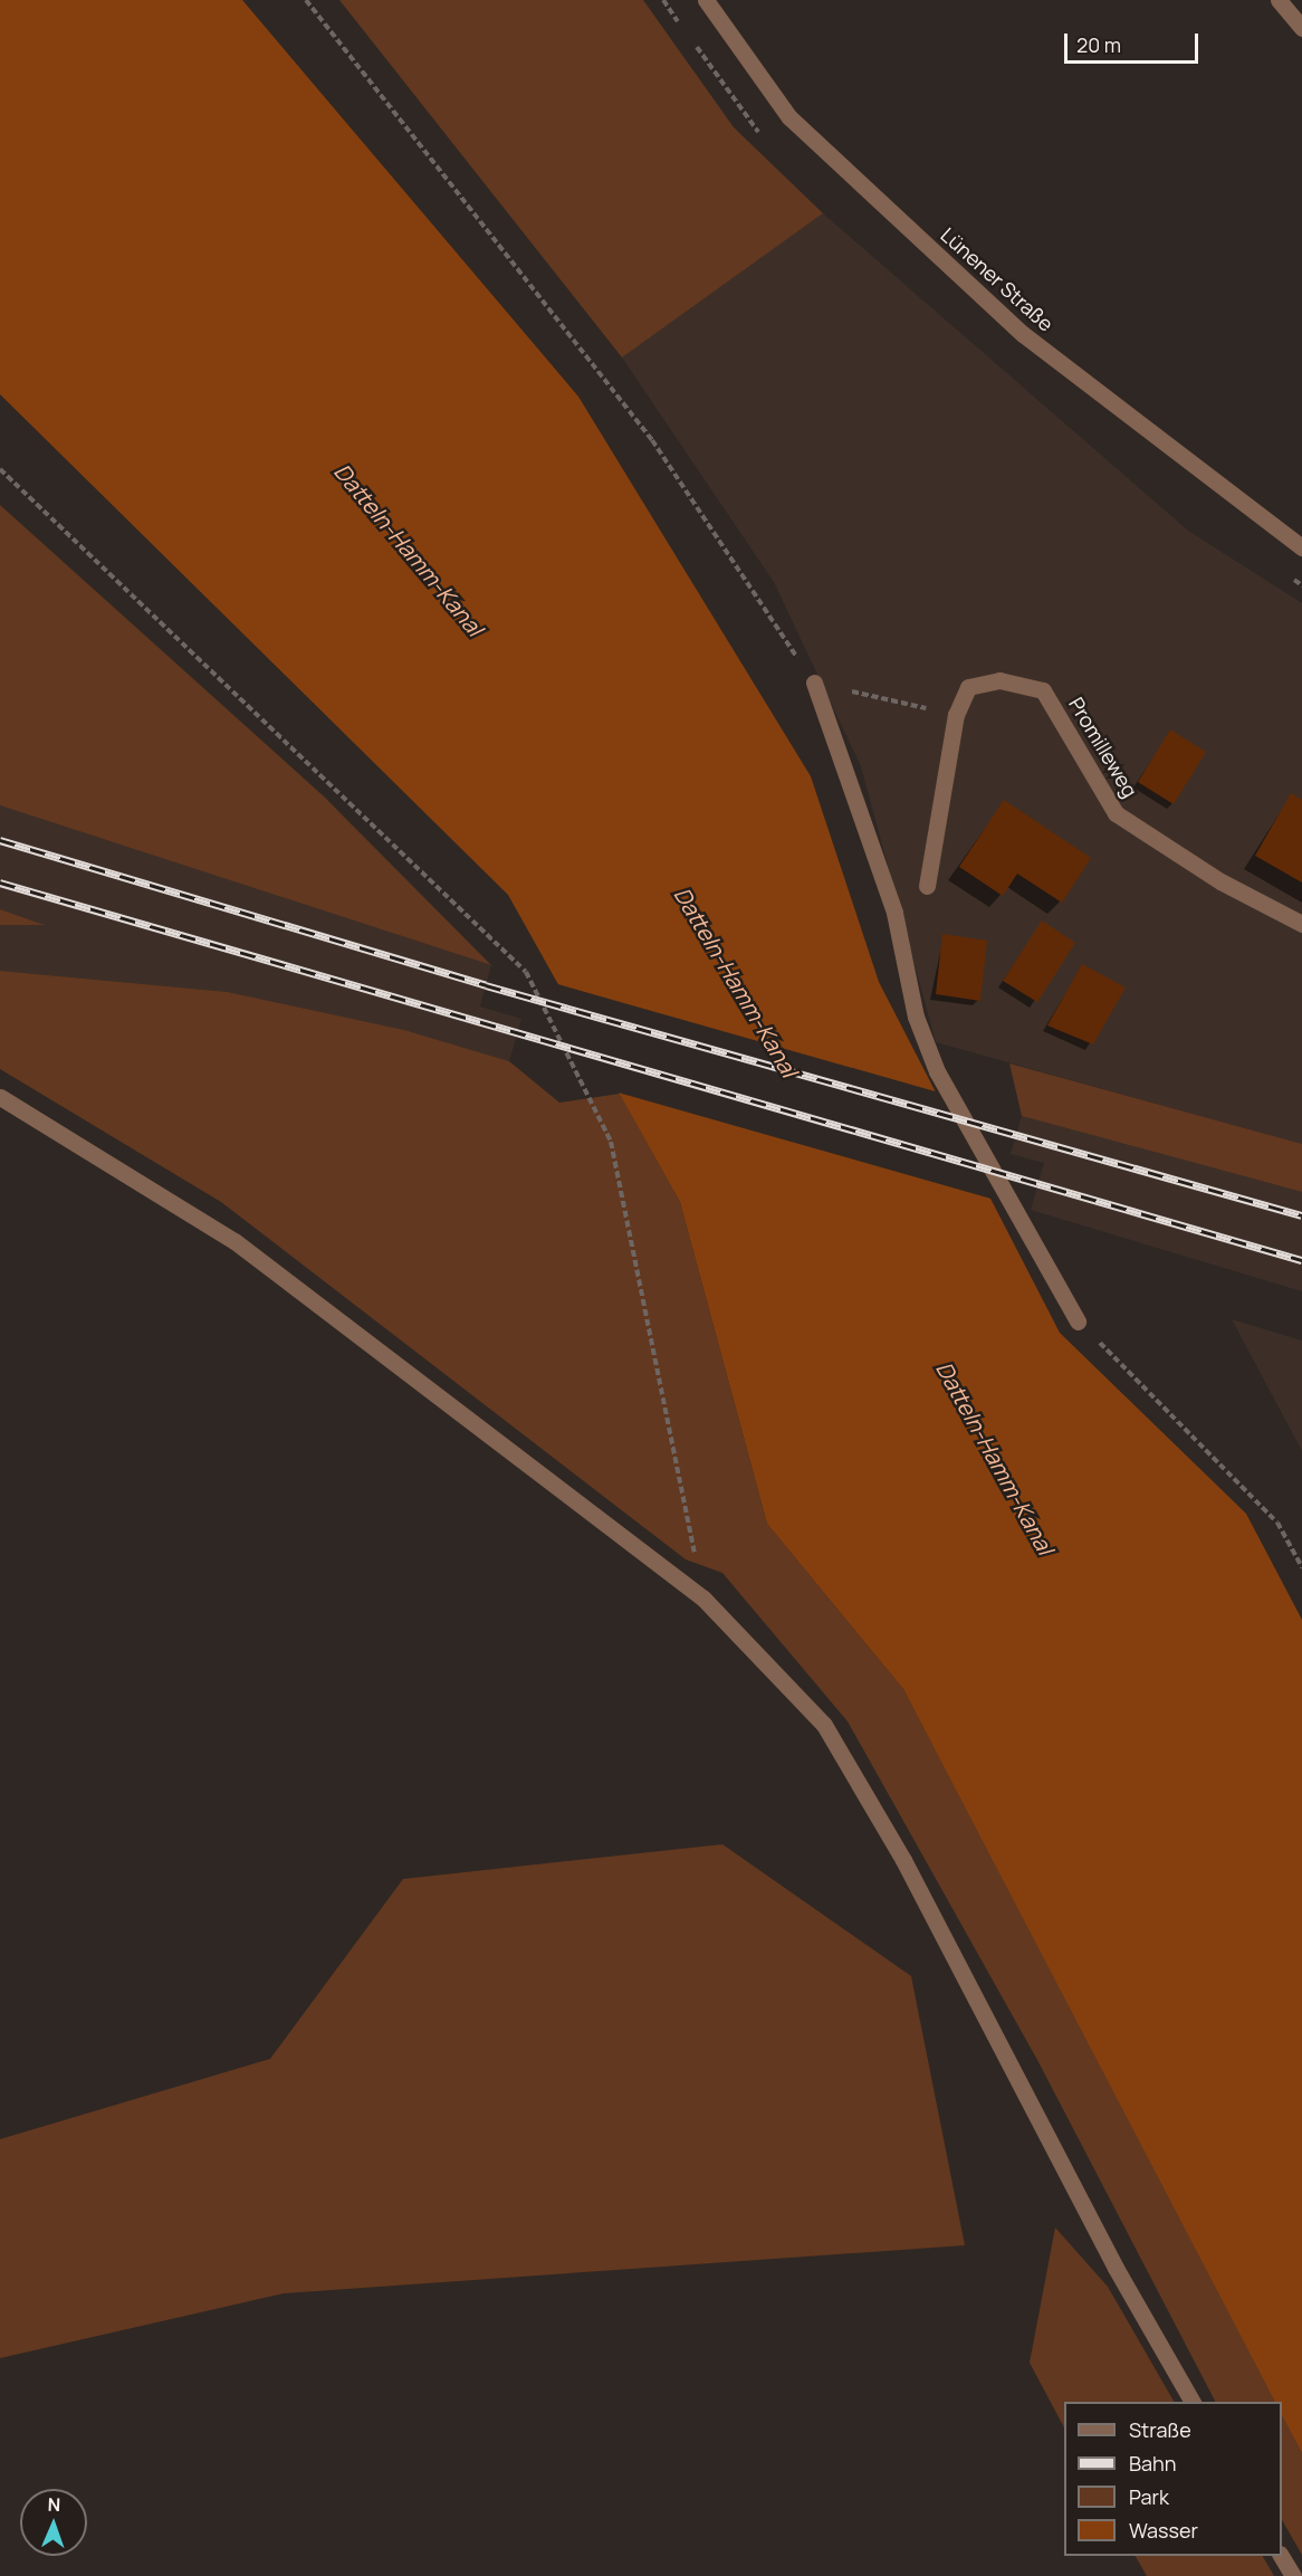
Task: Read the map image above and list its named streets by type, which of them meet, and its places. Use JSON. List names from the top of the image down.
{
  "streets": {
    "street": ["Lünener Straße", "Promilleweg"]
  },
  "water": ["Datteln-Hamm-Kanal"],
  "legend": [
    "Straße",
    "Bahn",
    "Park",
    "Wasser"
  ],
  "scale_bar": "20 m",
  "north": "top"
}
